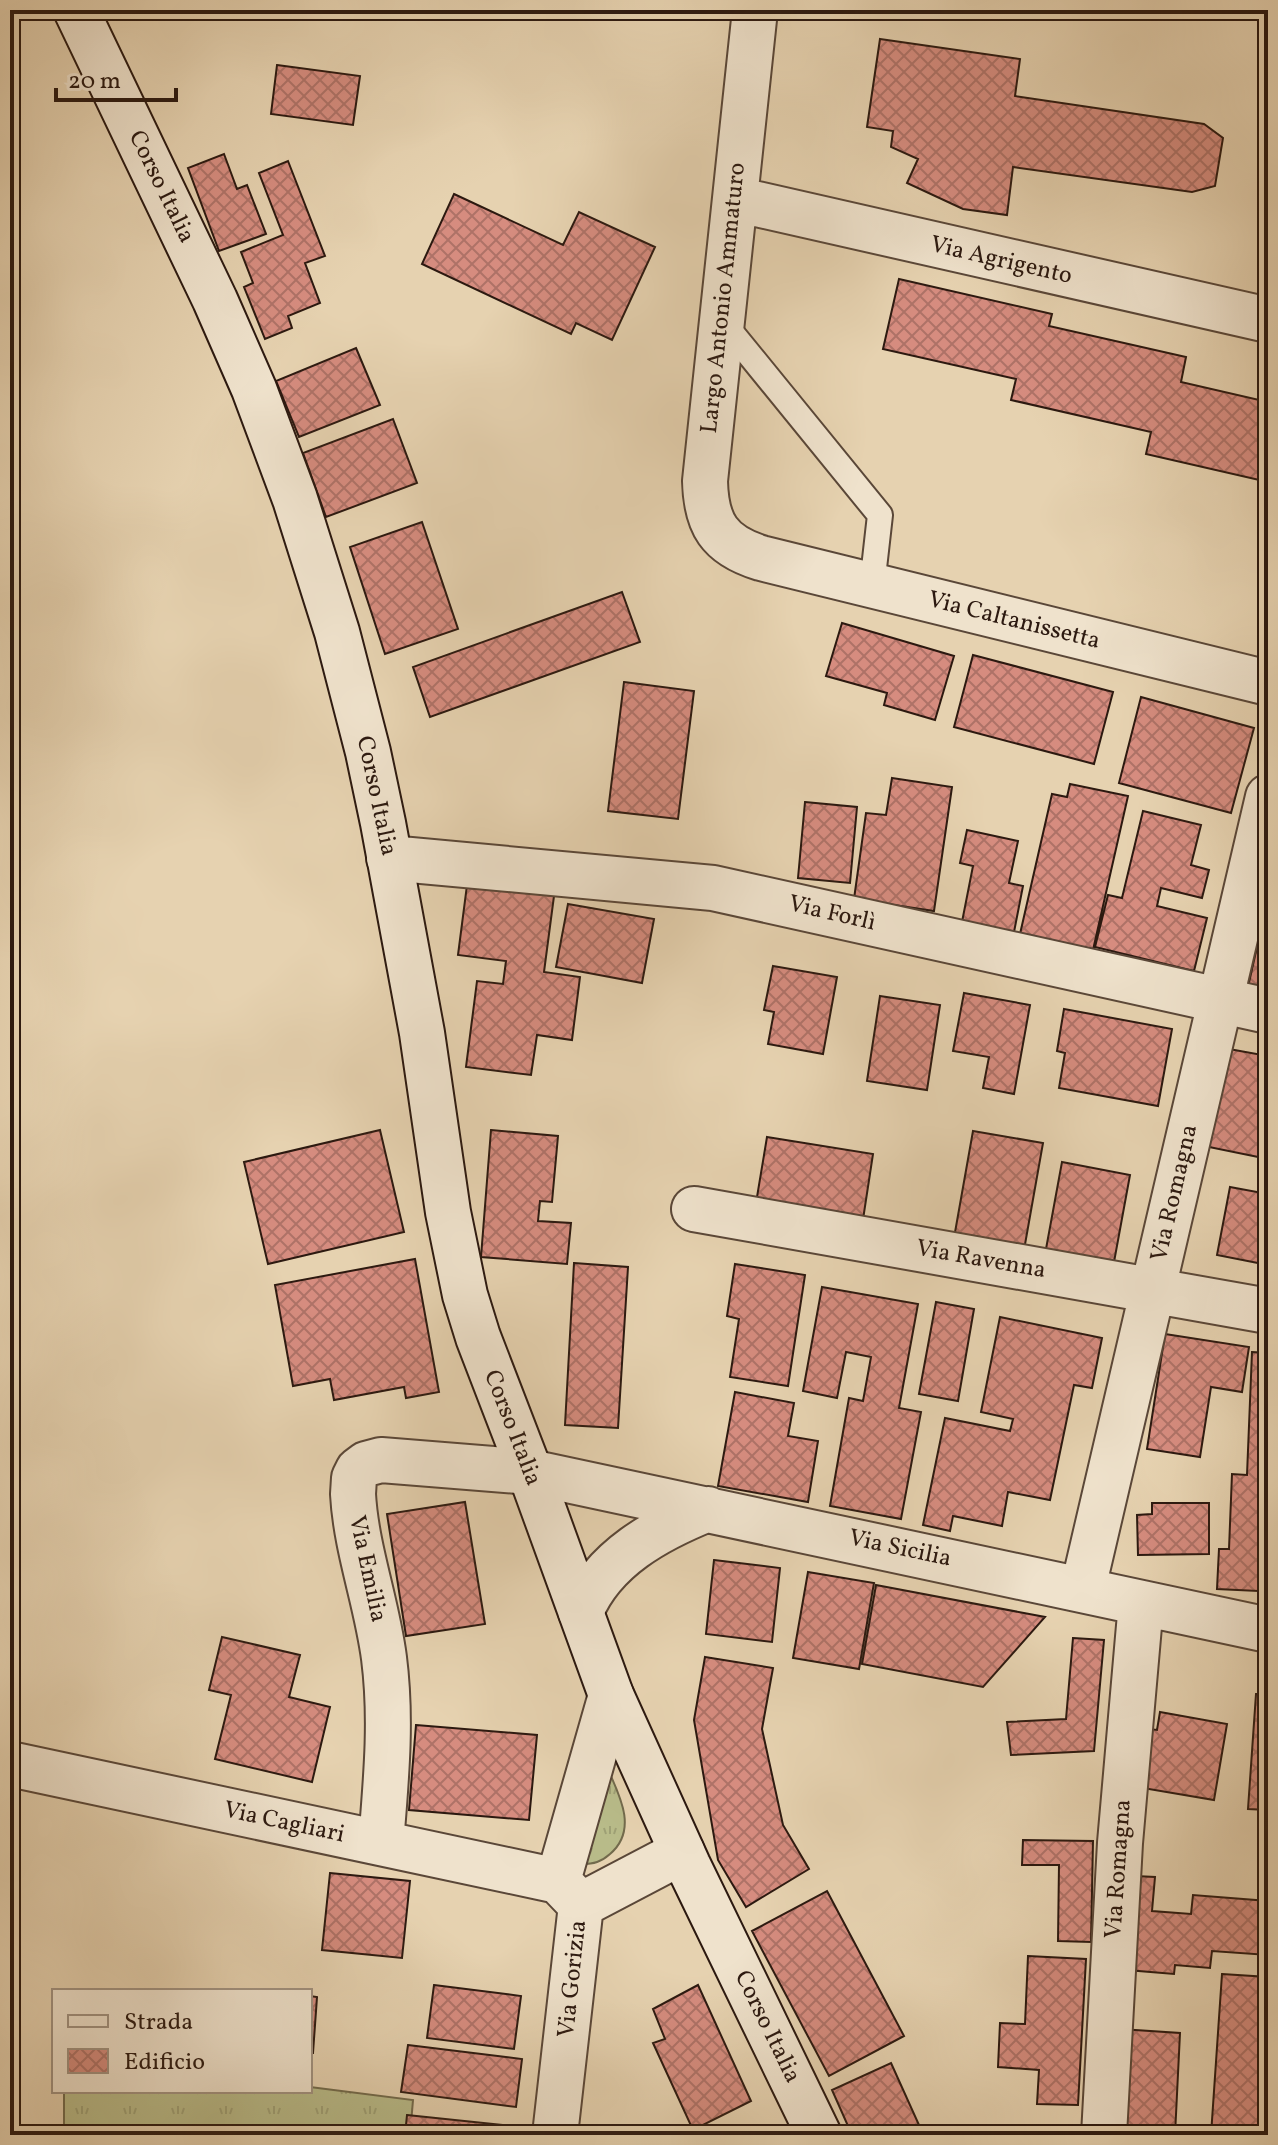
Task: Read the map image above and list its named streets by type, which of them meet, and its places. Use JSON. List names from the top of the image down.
{
  "streets": {
    "street": [
      "Corso Italia",
      "Via Agrigento",
      "Largo Antonio Ammaturo",
      "Via Caltanissetta",
      "Via Forlì",
      "Via Romagna",
      "Via Ravenna",
      "Via Sicilia",
      "Via Emilia",
      "Via Cagliari",
      "Via Gorizia"
    ]
  },
  "crossings": [
    ["Corso Italia", "Via Forlì"],
    ["Corso Italia", "Via Sicilia"],
    ["Corso Italia", "Via Emilia"],
    ["Corso Italia", "Via Gorizia"],
    ["Via Agrigento", "Largo Antonio Ammaturo"],
    ["Largo Antonio Ammaturo", "Via Caltanissetta"],
    ["Via Forlì", "Via Romagna"],
    ["Via Romagna", "Via Ravenna"],
    ["Via Romagna", "Via Sicilia"],
    ["Via Sicilia", "Via Emilia"],
    ["Via Emilia", "Via Cagliari"],
    ["Via Cagliari", "Via Gorizia"]
  ],
  "legend": ["Strada", "Edificio"],
  "scale_bar": "20 m"
}
